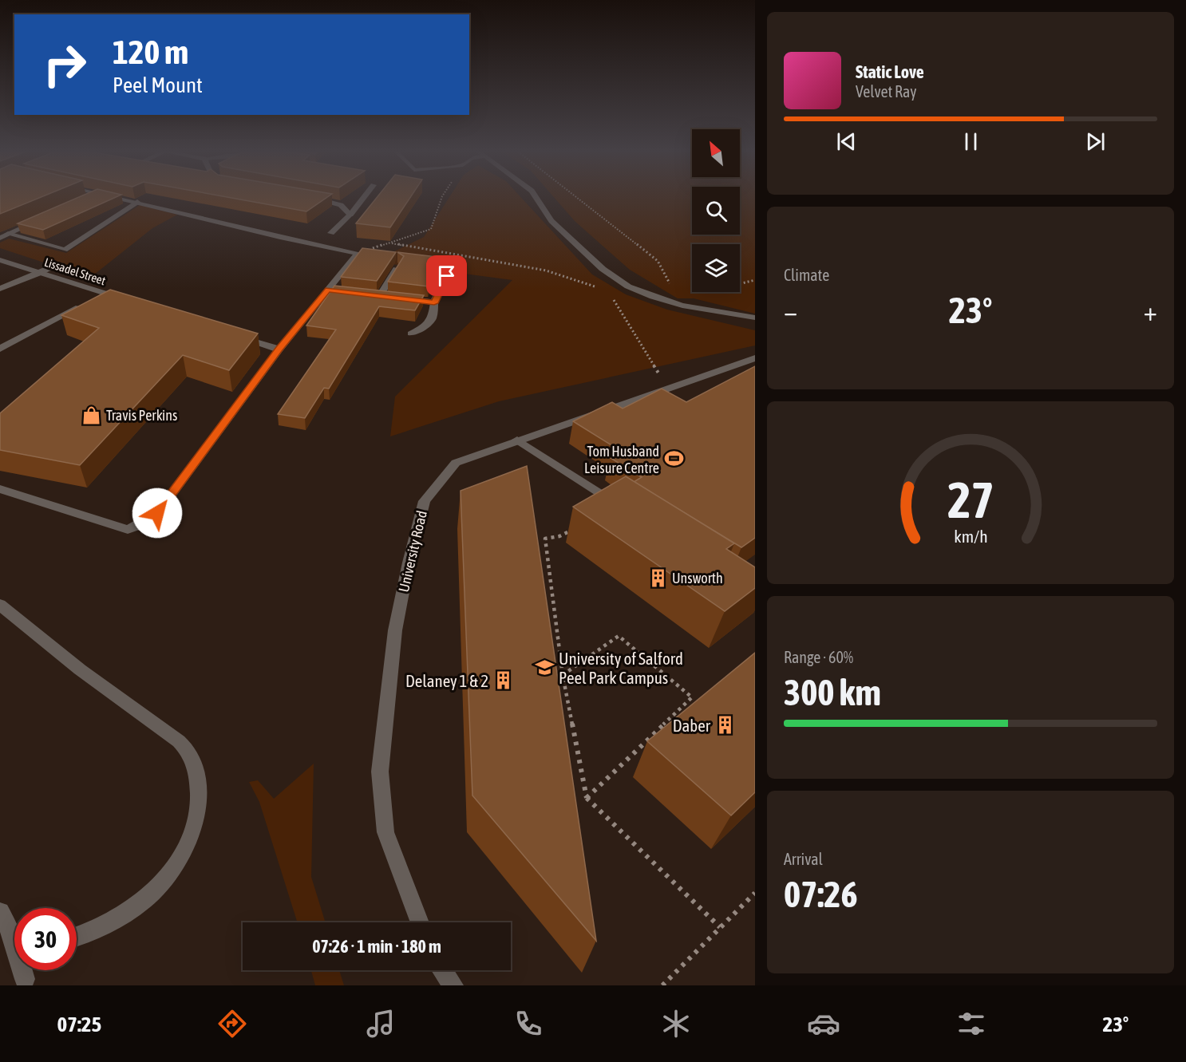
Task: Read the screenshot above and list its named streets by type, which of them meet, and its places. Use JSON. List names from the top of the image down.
{
  "streets": {
    "street": ["Lissadel Street", "University Road"]
  },
  "places": {
    "shop": ["Travis Perkins"],
    "sports": ["Tom Husband Leisure Centre"],
    "building": ["Unsworth", "Delaney 1 & 2", "Daber"],
    "school or university": ["University of Salford Peel Park Campus"]
  },
  "north": "top left",
  "page": {
    "turn": ["120 m", "Peel Mount"],
    "song": ["Static Love", "Velvet Ray"],
    "tile": [
      "Climate",
      ["Range · 60%", "300 km"],
      ["Arrival", "07:26"]
    ],
    "heat": ["−", "23°", "+"],
    "limit": "30",
    "trip": "07:26 · 1 min · 180 m",
    "tabs": ["07:25", "23°"],
    "gauge": ["27", "km/h"]
  }
}
